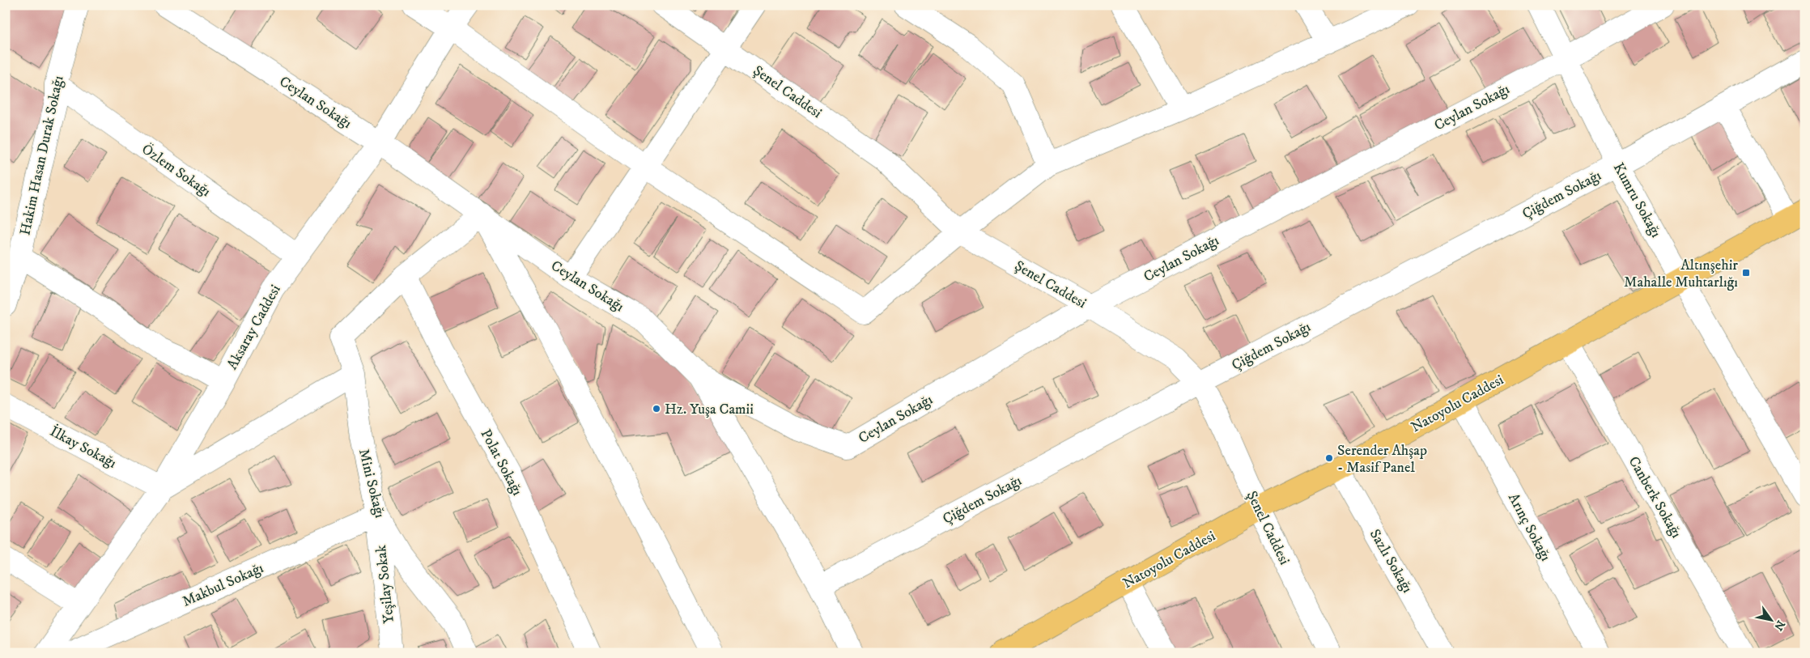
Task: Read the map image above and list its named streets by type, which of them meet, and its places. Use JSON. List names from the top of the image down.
{
  "streets": {
    "main road": ["Natoyolu Caddesi"],
    "street": [
      "Şenel Caddesi",
      "Ceylan Sokağı",
      "Hakim Hasan Durak Sokağı",
      "Özlem Sokağı",
      "Çiğdem Sokağı",
      "Kumru Sokağı",
      "Aksaray Caddesi",
      "İlkay Sokağı",
      "Polat Sokağı",
      "Mini Sokağı",
      "Canberk Sokağı",
      "Arınç Sokağı",
      "Sazlı Sokağı",
      "Makbul Sokağı",
      "Yeşilay Sokak"
    ]
  },
  "crossings": [
    ["Şenel Caddesi", "Ceylan Sokağı"],
    ["Şenel Caddesi", "Çiğdem Sokağı"],
    ["Şenel Caddesi", "Natoyolu Caddesi"],
    ["Ceylan Sokağı", "Kumru Sokağı"],
    ["Ceylan Sokağı", "Aksaray Caddesi"],
    ["Hakim Hasan Durak Sokağı", "Özlem Sokağı"],
    ["Özlem Sokağı", "Aksaray Caddesi"],
    ["Çiğdem Sokağı", "Kumru Sokağı"],
    ["Kumru Sokağı", "Natoyolu Caddesi"],
    ["Aksaray Caddesi", "İlkay Sokağı"],
    ["Natoyolu Caddesi", "Canberk Sokağı"],
    ["Natoyolu Caddesi", "Arınç Sokağı"],
    ["Natoyolu Caddesi", "Sazlı Sokağı"],
    ["Polat Sokağı", "Mini Sokağı"],
    ["Mini Sokağı", "Makbul Sokağı"],
    ["Mini Sokağı", "Yeşilay Sokak"],
    ["Makbul Sokağı", "Yeşilay Sokak"]
  ],
  "places": {
    "transit": ["Altınşehir Mahalle Muhtarlığı"],
    "other": ["Hz. Yuşa Camii", "Serender Ahşap - Masif Panel"]
  },
  "north": "bottom right"
}
